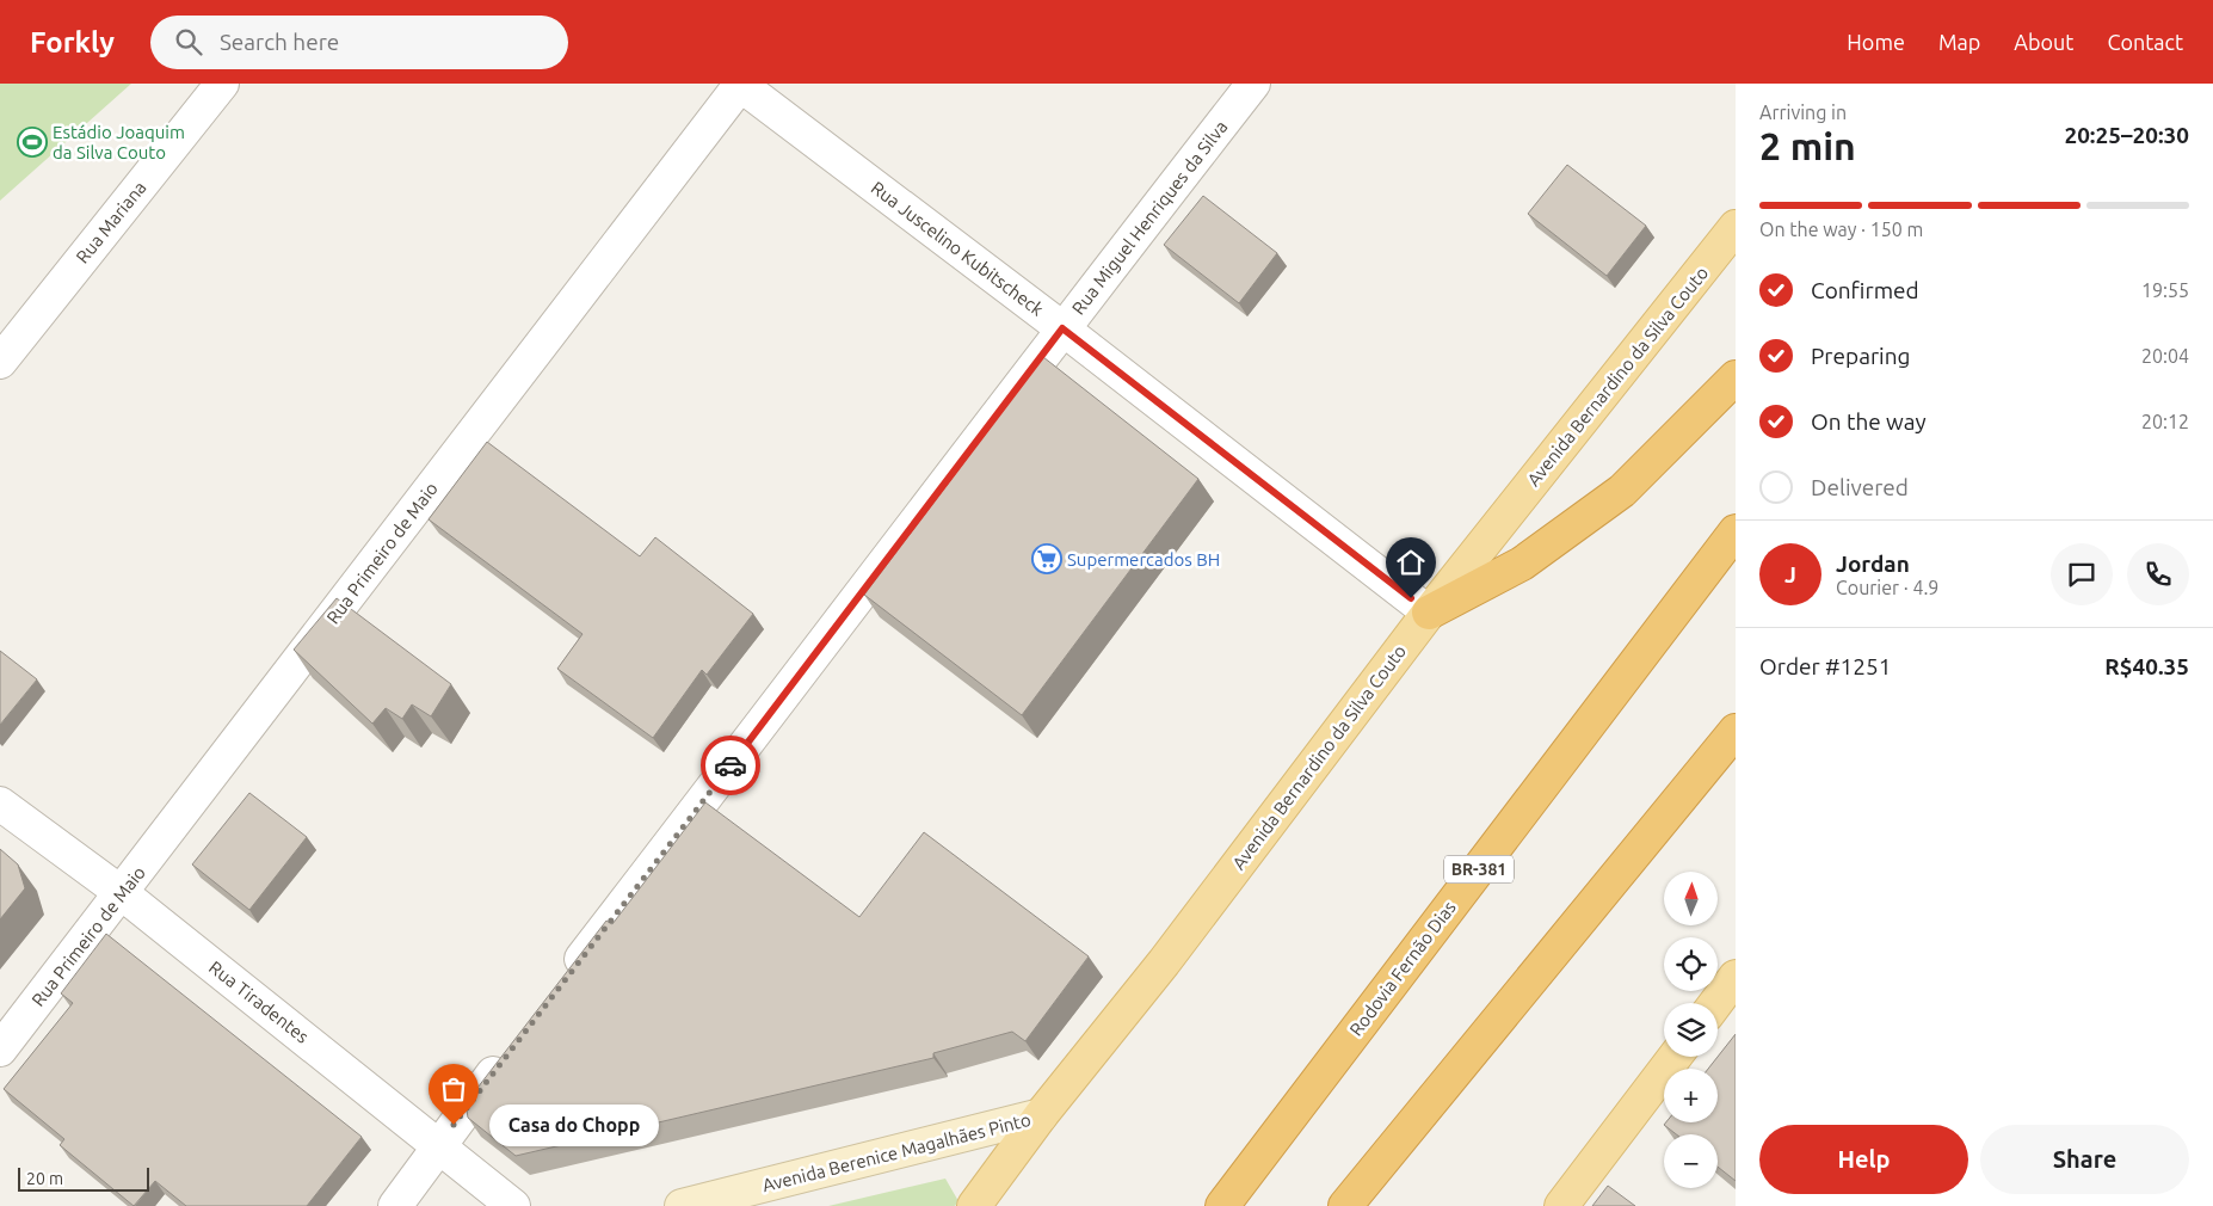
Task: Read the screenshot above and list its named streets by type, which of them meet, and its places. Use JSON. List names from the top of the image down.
{
  "streets": {
    "highway": ["BR-381", "Rodovia Fernão Dias"],
    "main road": ["Avenida Bernardino da Silva Couto", "Avenida Berenice Magalhães Pinto"],
    "street": [
      "Rua Miguel Henriques da Silva",
      "Rua Mariana",
      "Rua Juscelino Kubitscheck",
      "Rua Primeiro de Maio",
      "Rua Tiradentes"
    ]
  },
  "crossings": [
    ["Rua Miguel Henriques da Silva", "Rua Juscelino Kubitscheck"],
    ["Rua Juscelino Kubitscheck", "Avenida Bernardino da Silva Couto"],
    ["Rua Juscelino Kubitscheck", "Rua Primeiro de Maio"],
    ["Avenida Bernardino da Silva Couto", "Avenida Berenice Magalhães Pinto"],
    ["Rua Primeiro de Maio", "Rua Tiradentes"]
  ],
  "places": {
    "sports": ["Estádio Joaquim da Silva Couto"],
    "supermarket": ["Supermercados BH"],
    "other": ["Casa do Chopp"]
  },
  "scale_bar": "20 m",
  "north": "top",
  "page": {
    "header": "Forkly",
    "search": "Search here",
    "nav": [
      "Home",
      "Map",
      "About",
      "Contact"
    ],
    "heading": ["2 min", "Arriving in", "20:25–20:30"],
    "panel": [
      "Jordan",
      "Courier · 4.9",
      "Order #1251",
      "R$40.35"
    ],
    "bar": "On the way · 150 m",
    "list": [
      ["Confirmed", "19:55"],
      ["Preparing", "20:04"],
      ["On the way", "20:12"],
      "Delivered"
    ],
    "round": "J",
    "map_buttons": ["+", "−"],
    "bubble": "Casa do Chopp",
    "buttons": ["Help", "Share"],
    "scale": "20 m"
  }
}
